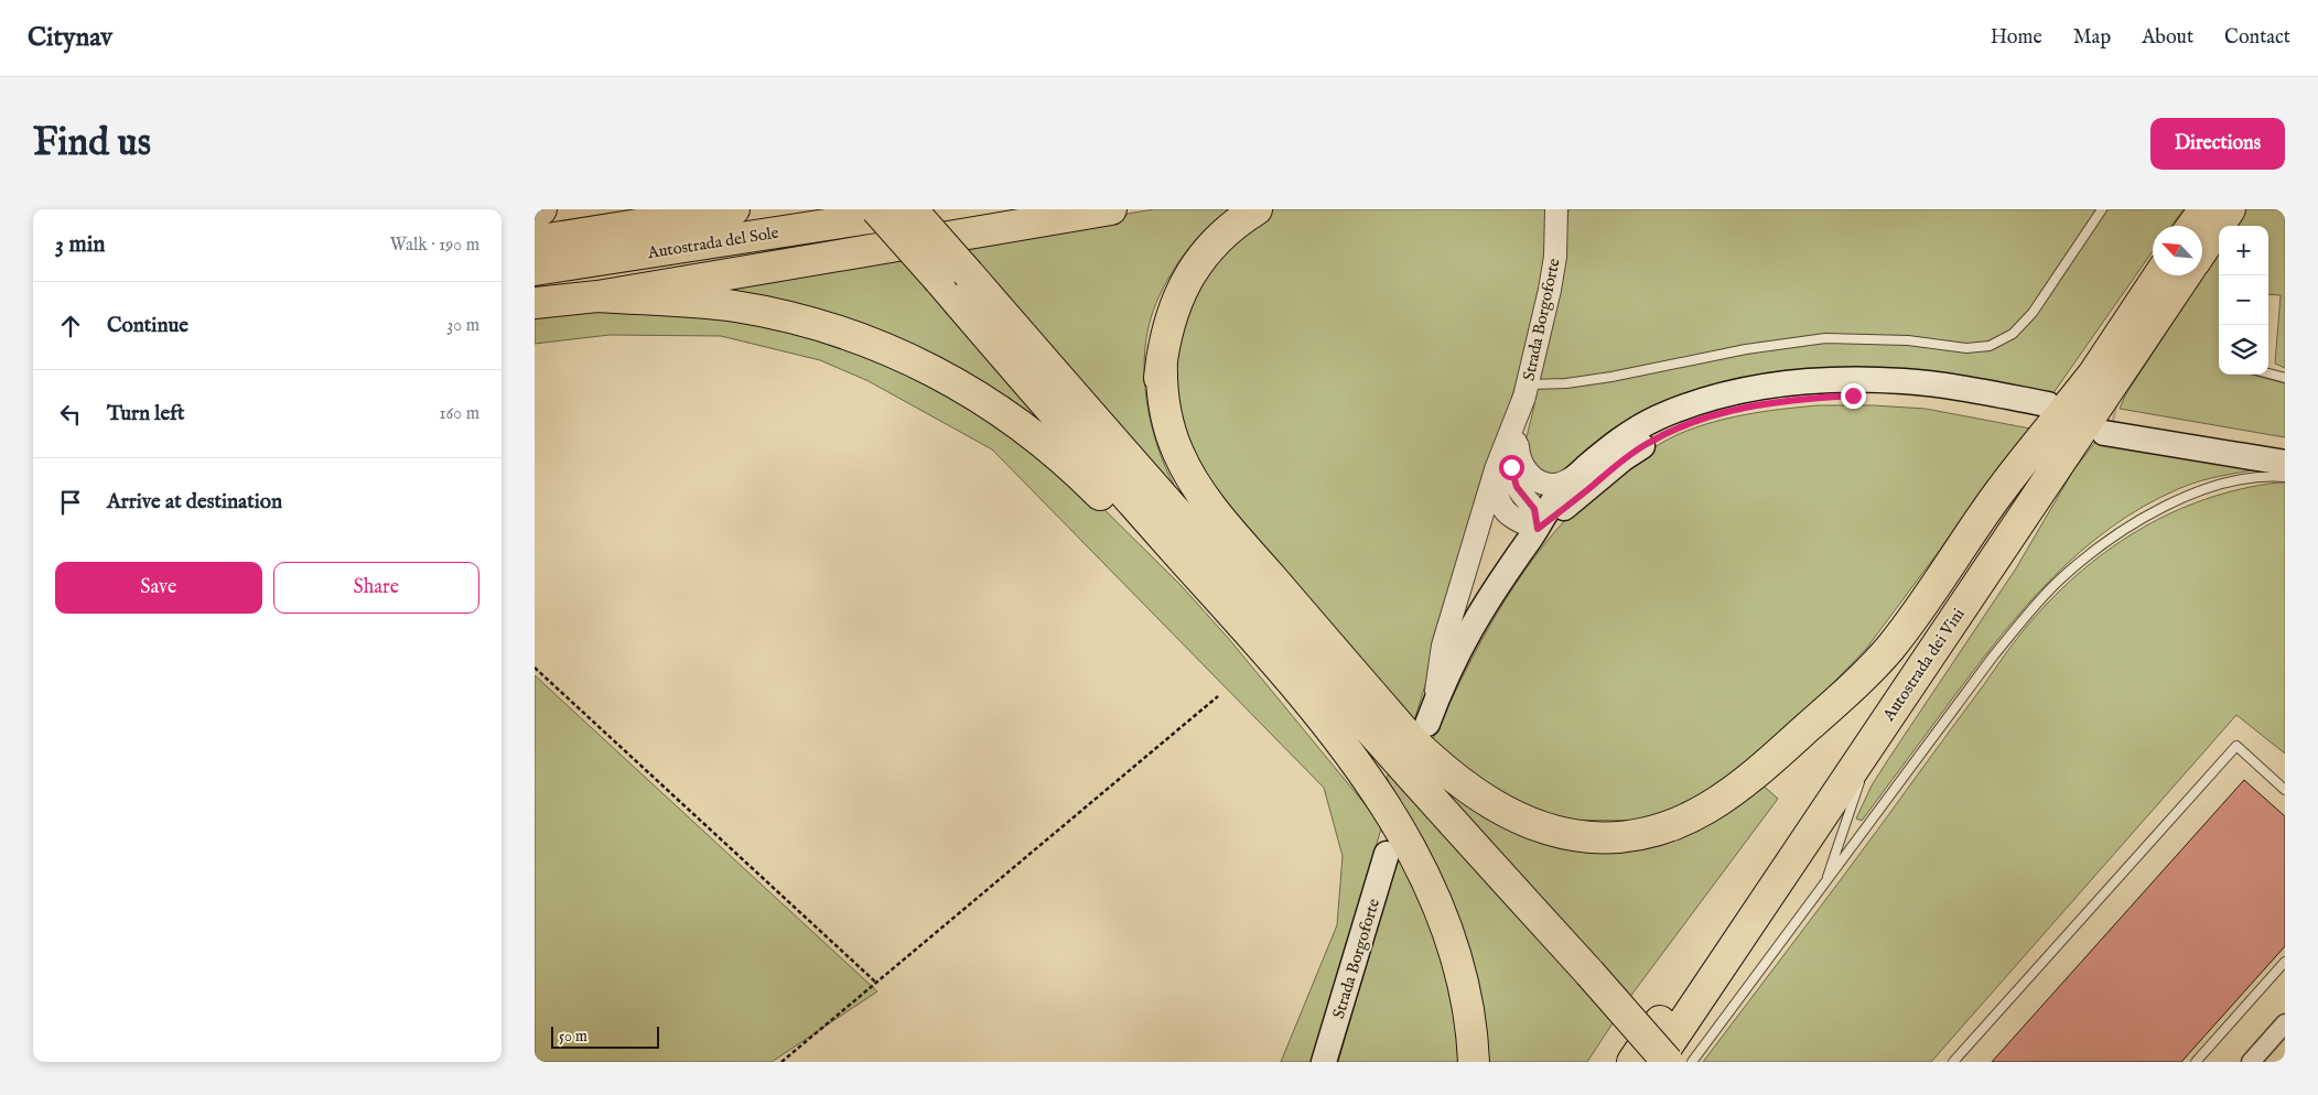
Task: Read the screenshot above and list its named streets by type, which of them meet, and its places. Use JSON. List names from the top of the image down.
{
  "streets": {
    "highway": ["Autostrada del Sole", "Autostrada dei Vini"],
    "main road": ["Strada Borgoforte"]
  },
  "scale_bar": "50 m",
  "north": "top left",
  "page": {
    "header": "Citynav",
    "nav": [
      "Home",
      "Map",
      "About",
      "Contact"
    ],
    "buttons": [
      "Directions",
      ["Save", "Share"]
    ],
    "title": "Find us",
    "heading": ["3 min", "Walk · 190 m"],
    "map_buttons": ["+", "−"],
    "list": [
      ["Continue", "30 m"],
      ["Turn left", "160 m"],
      "Arrive at destination"
    ],
    "scale": "50 m"
  }
}
